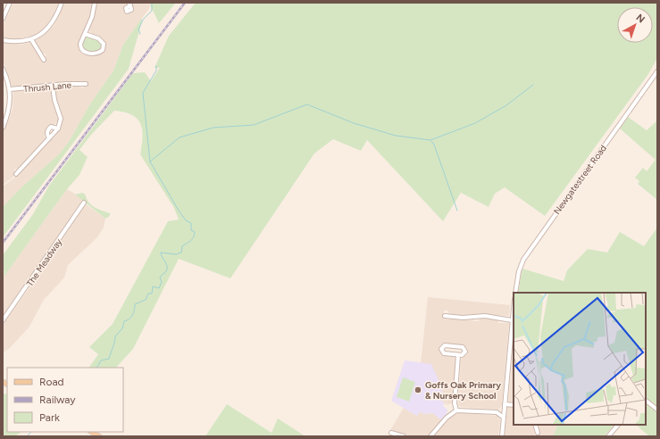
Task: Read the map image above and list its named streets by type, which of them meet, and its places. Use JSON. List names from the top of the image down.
{
  "streets": {
    "street": ["Thrush Lane", "Newgatestreet Road", "The Meadway"]
  },
  "places": ["Goffs Oak Primary & Nursery School"],
  "legend": ["Road", "Railway", "Park"],
  "north": "top right"
}
